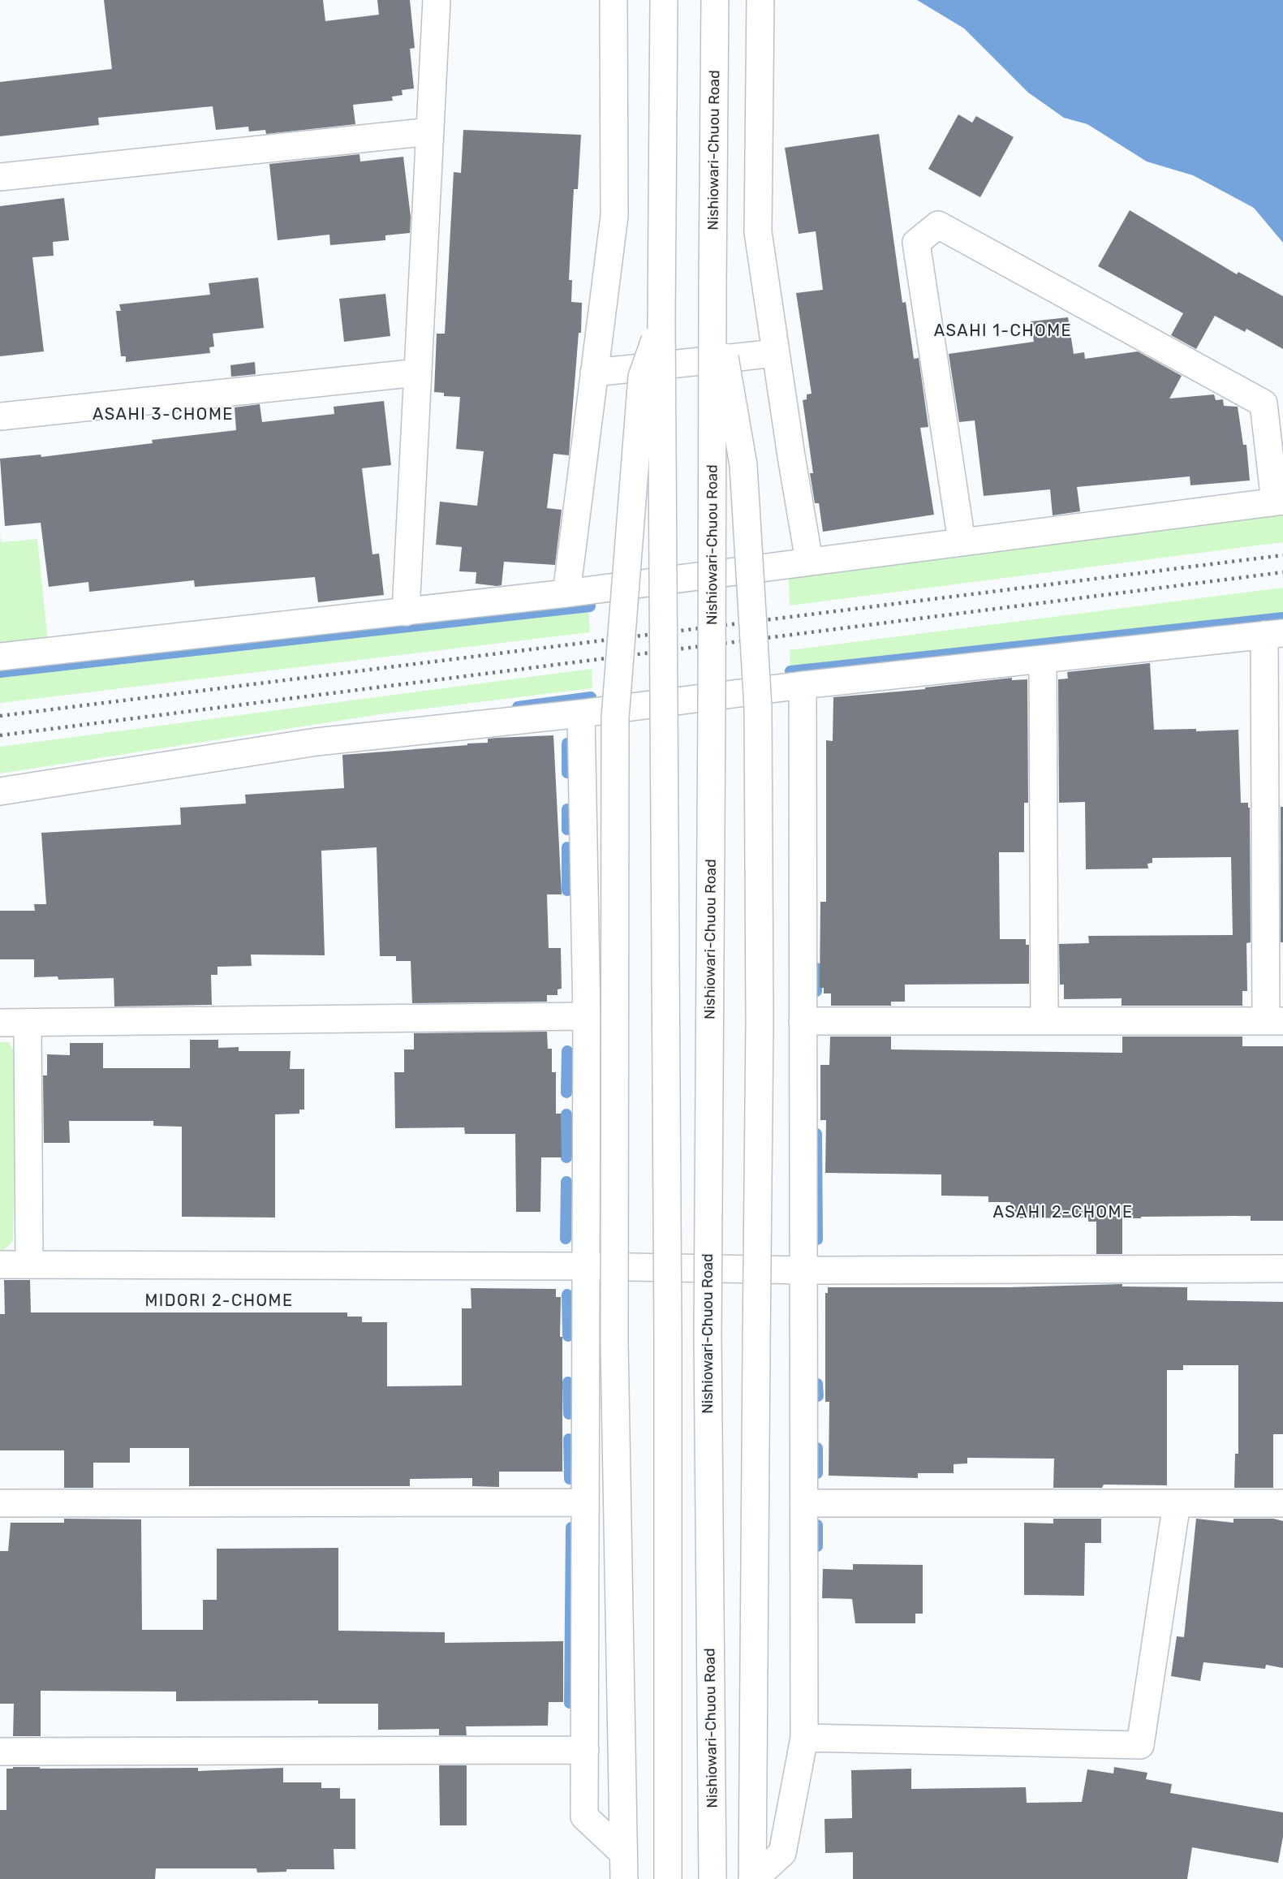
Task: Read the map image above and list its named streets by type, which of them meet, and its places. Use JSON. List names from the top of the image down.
{
  "streets": {
    "street": ["Nishiowari-Chuou Road"]
  },
  "districts": [
    "ASAHI 1-CHOME",
    "ASAHI 3-CHOME",
    "ASAHI 2-CHOME",
    "MIDORI 2-CHOME"
  ]
}
